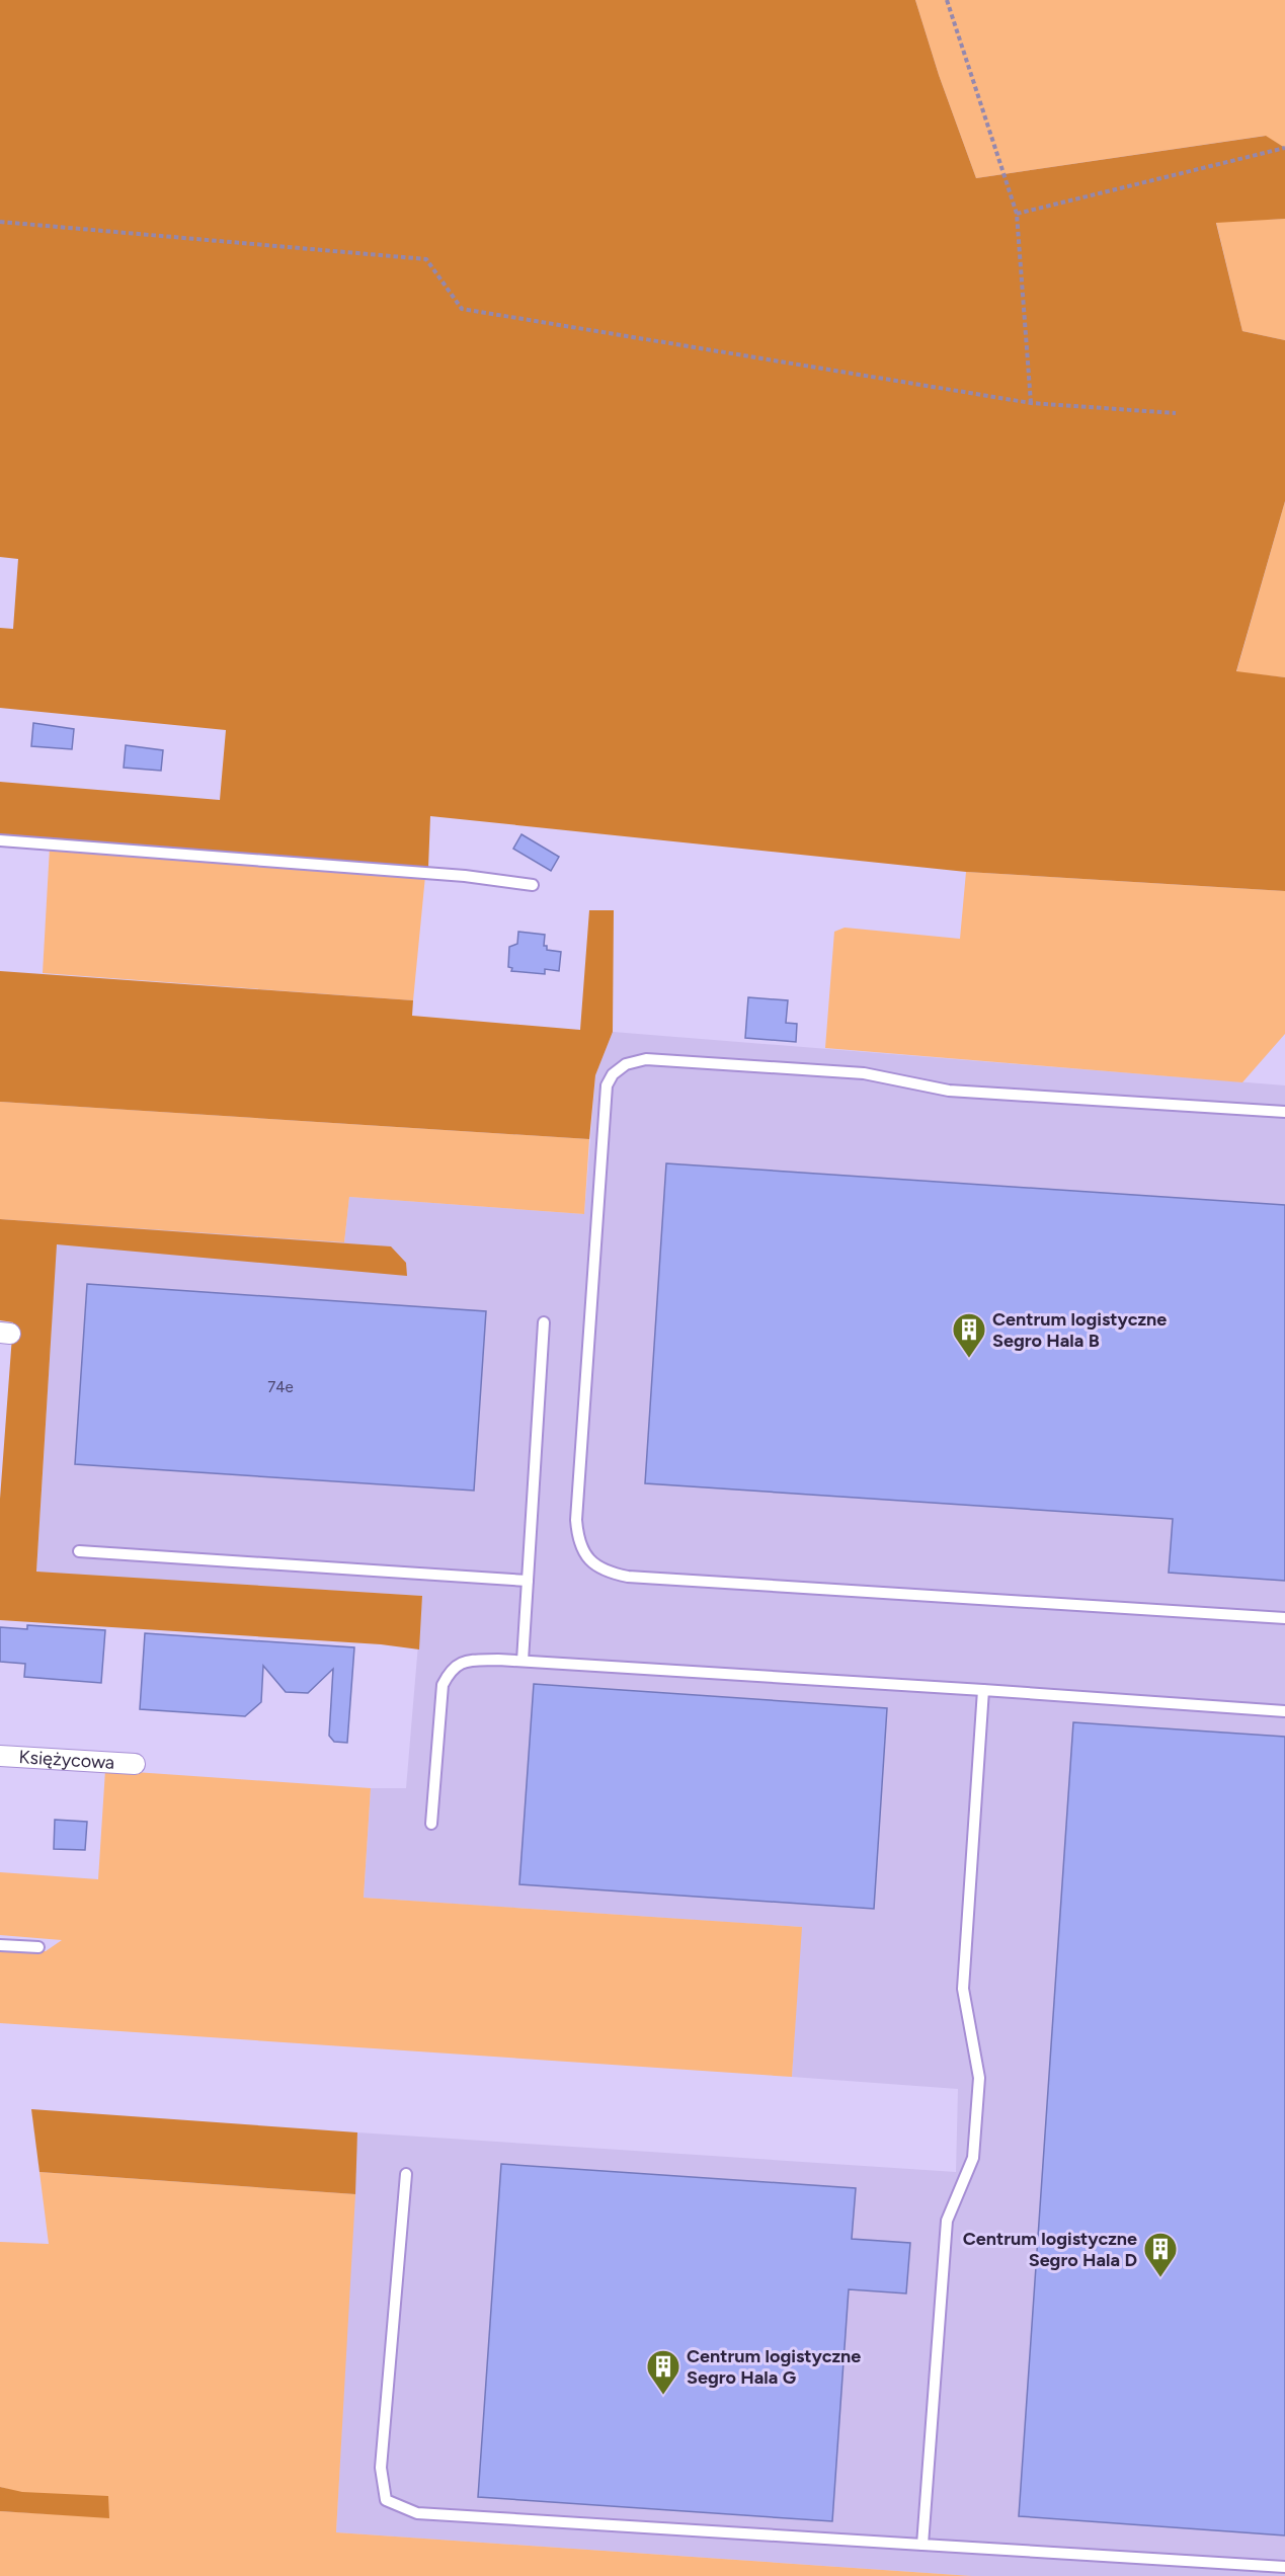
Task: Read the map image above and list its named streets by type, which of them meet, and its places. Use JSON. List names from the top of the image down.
{
  "streets": {
    "street": ["Księżycowa"]
  },
  "places": {
    "building": ["Centrum logistyczne Segro Hala B", "Centrum logistyczne Segro Hala D", "Centrum logistyczne Segro Hala G"]
  },
  "house_numbers": ["74e"]
}
